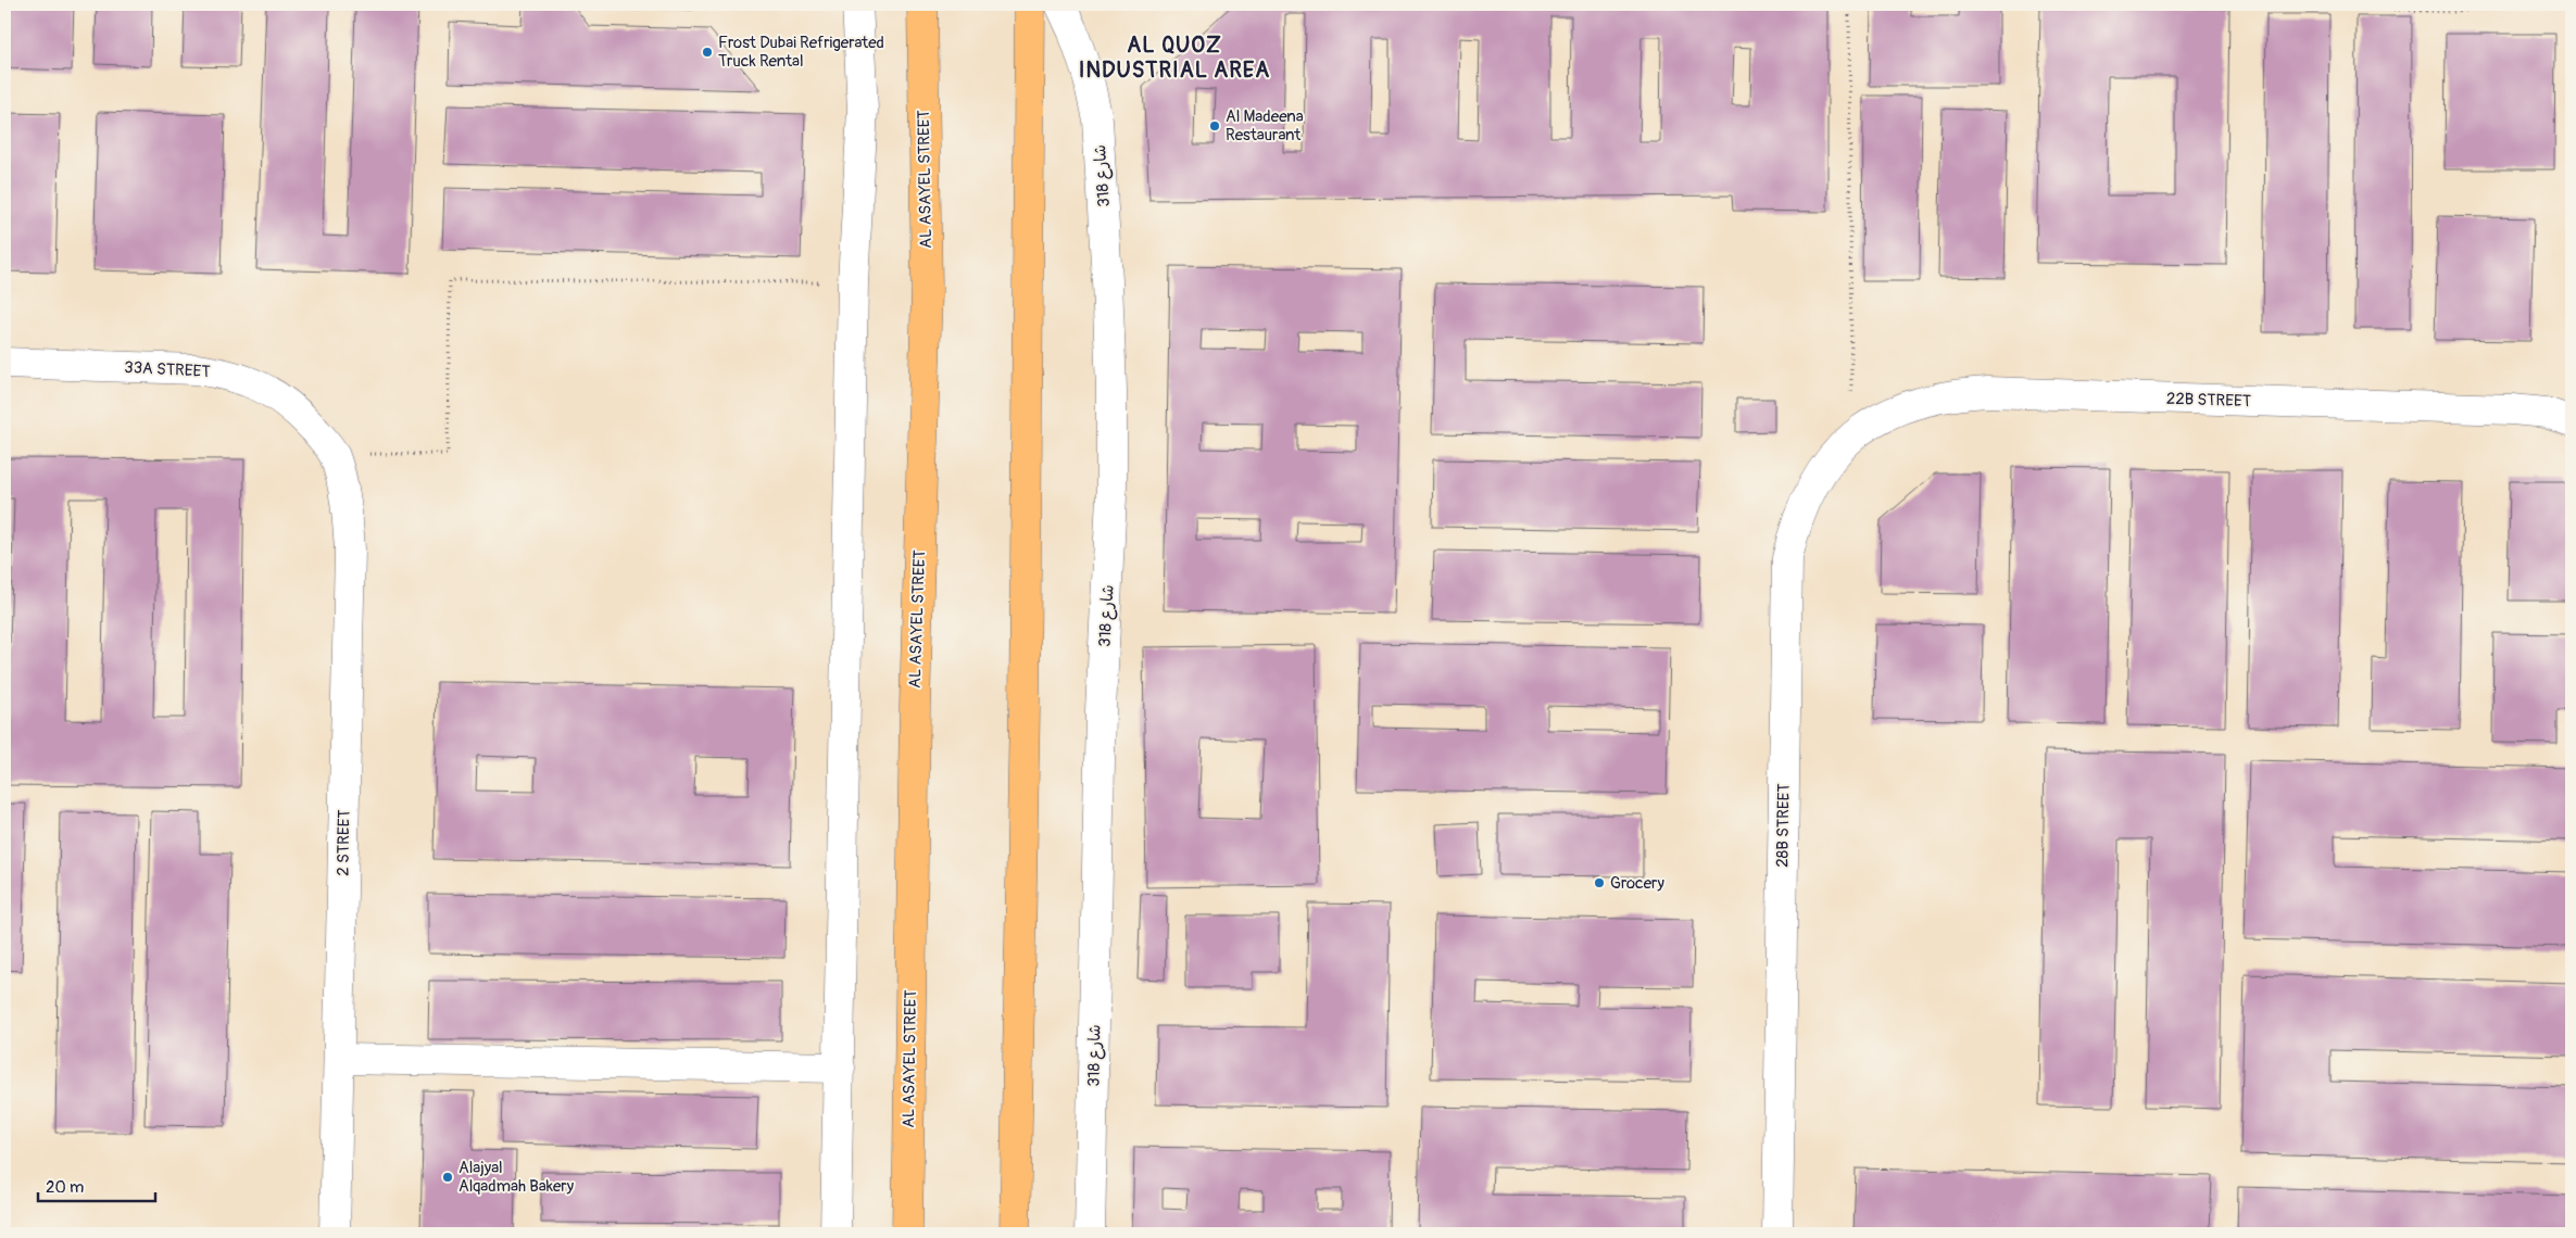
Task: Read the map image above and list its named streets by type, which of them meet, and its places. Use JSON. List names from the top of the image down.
{
  "streets": {
    "main road": ["AL ASAYEL STREET"],
    "street": [
      "شارع 318",
      "33A STREET",
      "22B STREET",
      "28B STREET",
      "2 STREET"
    ]
  },
  "crossings": [
    ["33A STREET", "2 STREET"],
    ["22B STREET", "28B STREET"]
  ],
  "districts": ["AL QUOZ INDUSTRIAL AREA"],
  "places": [
    "Frost Dubai Refrigerated Truck Rental",
    "Al Madeena Restaurant",
    "Grocery",
    "Alajyal Alqadmah Bakery"
  ],
  "scale_bar": "20 m"
}
